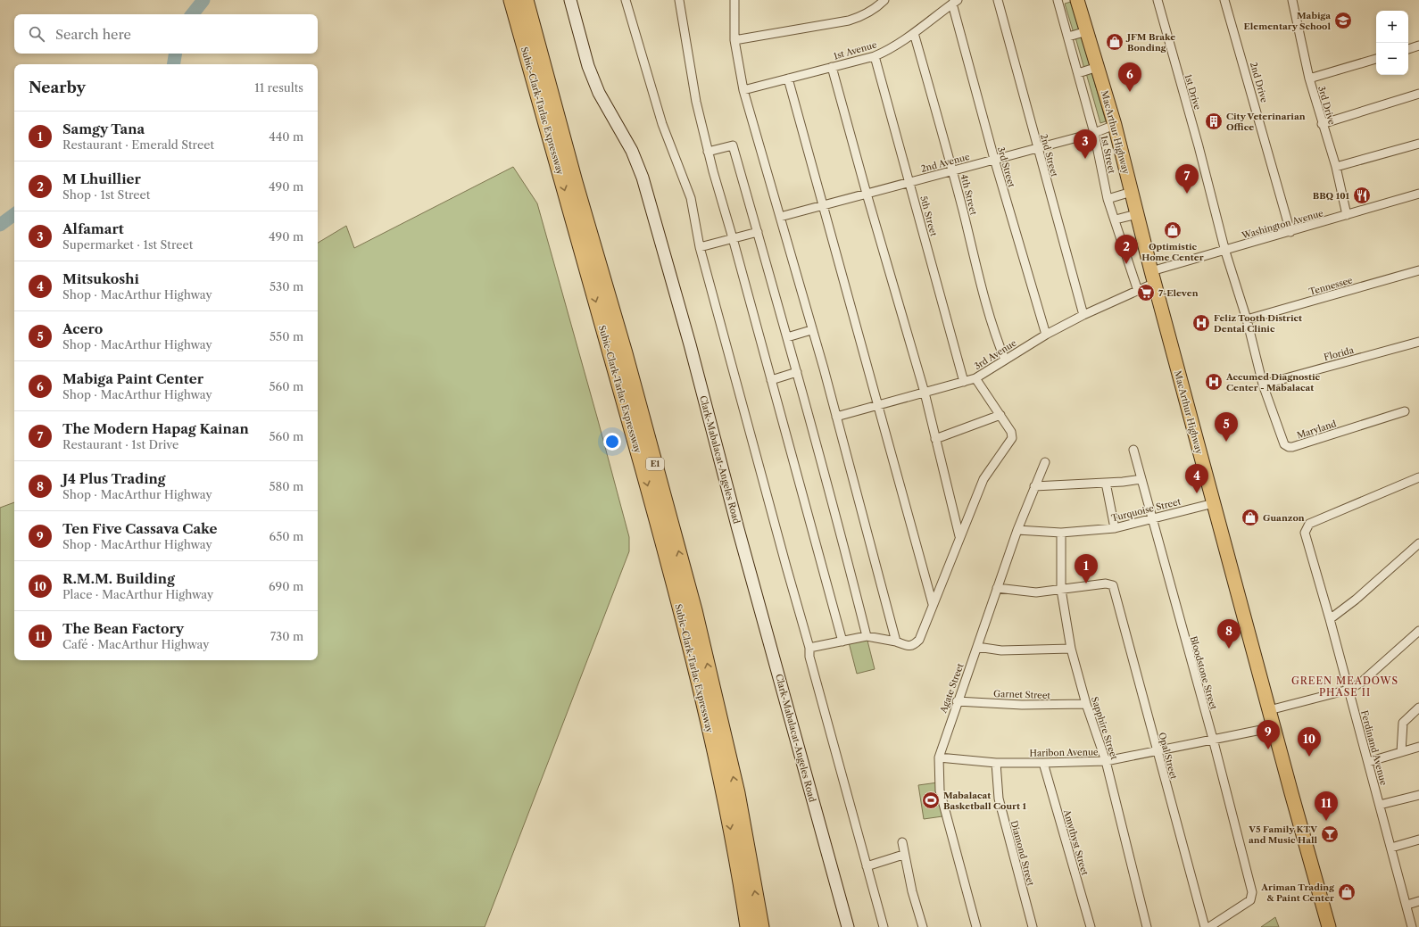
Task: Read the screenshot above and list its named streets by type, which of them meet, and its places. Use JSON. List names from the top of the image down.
{
  "streets": {
    "highway": ["Subic-Clark-Tarlac Expressway", "MacArthur Highway", "E1"],
    "main road": ["Clark-Mabalacat-Angeles Road"],
    "street": [
      "1st Avenue",
      "2nd Drive",
      "1st Drive",
      "3rd Drive",
      "1st Street",
      "2nd Street",
      "2nd Avenue",
      "3rd Street",
      "4th Street",
      "5th Street",
      "Washington Avenue",
      "Tennessee",
      "Florida",
      "3rd Avenue",
      "Maryland",
      "Turquoise Street",
      "Bloodstone Street",
      "Agate Street",
      "Garnet Street",
      "Sapphire Street",
      "Ferdinand Avenue",
      "Haribon Avenue",
      "Opal Street",
      "Amythyst Street",
      "Diamond Street"
    ]
  },
  "crossings": [
    ["1st Avenue", "3rd Street"],
    ["1st Avenue", "4th Street"],
    ["1st Avenue", "5th Street"],
    ["2nd Drive", "Washington Avenue"],
    ["1st Drive", "Washington Avenue"],
    ["1st Drive", "Maryland"],
    ["3rd Drive", "Washington Avenue"],
    ["MacArthur Highway", "2nd Avenue"],
    ["MacArthur Highway", "Washington Avenue"],
    ["MacArthur Highway", "3rd Avenue"],
    ["MacArthur Highway", "Turquoise Street"],
    ["MacArthur Highway", "Haribon Avenue"],
    ["1st Street", "2nd Avenue"],
    ["1st Street", "3rd Avenue"],
    ["2nd Street", "2nd Avenue"],
    ["2nd Street", "3rd Avenue"],
    ["2nd Avenue", "3rd Street"],
    ["2nd Avenue", "4th Street"],
    ["2nd Avenue", "5th Street"],
    ["3rd Street", "3rd Avenue"],
    ["4th Street", "3rd Avenue"],
    ["5th Street", "3rd Avenue"],
    ["Washington Avenue", "3rd Avenue"],
    ["Washington Avenue", "Maryland"],
    ["Tennessee", "Maryland"],
    ["Florida", "Maryland"],
    ["Turquoise Street", "Bloodstone Street"],
    ["Turquoise Street", "Agate Street"],
    ["Turquoise Street", "Sapphire Street"],
    ["Bloodstone Street", "Haribon Avenue"],
    ["Agate Street", "Garnet Street"],
    ["Agate Street", "Haribon Avenue"],
    ["Garnet Street", "Sapphire Street"],
    ["Sapphire Street", "Haribon Avenue"],
    ["Sapphire Street", "Opal Street"],
    ["Ferdinand Avenue", "Haribon Avenue"],
    ["Haribon Avenue", "Opal Street"],
    ["Haribon Avenue", "Amythyst Street"],
    ["Haribon Avenue", "Diamond Street"]
  ],
  "districts": ["GREEN MEADOWS PHASE II"],
  "places": {
    "school or university": ["Mabiga Elementary School"],
    "shop": [
      "JFM Brake Bonding",
      "Optimistic Home Center",
      "Guanzon",
      "Ariman Trading & Paint Center"
    ],
    "building": ["City Veterinarian Office"],
    "restaurant": ["BBQ 101"],
    "supermarket": ["7-Eleven"],
    "hospital": ["Feliz Tooth District Dental Clinic", "Accumed Diagnostic Center - Mabalacat"],
    "sports": ["Mabalacat Basketball Court 1"],
    "bar": ["V5 Family KTV and Music Hall"]
  },
  "page": {
    "map_buttons": ["+", "−"],
    "search": "Search here",
    "pins": [
      "6",
      "3",
      "7",
      "2",
      "5",
      "4",
      "1",
      "8",
      "9",
      "10",
      "11"
    ],
    "heading": ["Nearby", "11 results"],
    "list": [
      {
        "mark": "1",
        "name": "Samgy Tana",
        "note": "Restaurant · Emerald Street",
        "value": "440 m"
      },
      {
        "mark": "2",
        "name": "M Lhuillier",
        "note": "Shop · 1st Street",
        "value": "490 m"
      },
      {
        "mark": "3",
        "name": "Alfamart",
        "note": "Supermarket · 1st Street",
        "value": "490 m"
      },
      {
        "mark": "4",
        "name": "Mitsukoshi",
        "note": "Shop · MacArthur Highway",
        "value": "530 m"
      },
      {
        "mark": "5",
        "name": "Acero",
        "note": "Shop · MacArthur Highway",
        "value": "550 m"
      },
      {
        "mark": "6",
        "name": "Mabiga Paint Center",
        "note": "Shop · MacArthur Highway",
        "value": "560 m"
      },
      {
        "mark": "7",
        "name": "The Modern Hapag Kainan",
        "note": "Restaurant · 1st Drive",
        "value": "560 m"
      },
      {
        "mark": "8",
        "name": "J4 Plus Trading",
        "note": "Shop · MacArthur Highway",
        "value": "580 m"
      },
      {
        "mark": "9",
        "name": "Ten Five Cassava Cake",
        "note": "Shop · MacArthur Highway",
        "value": "650 m"
      },
      {
        "mark": "10",
        "name": "R.M.M. Building",
        "note": "Place · MacArthur Highway",
        "value": "690 m"
      },
      {
        "mark": "11",
        "name": "The Bean Factory",
        "note": "Café · MacArthur Highway",
        "value": "730 m"
      }
    ]
  }
}
